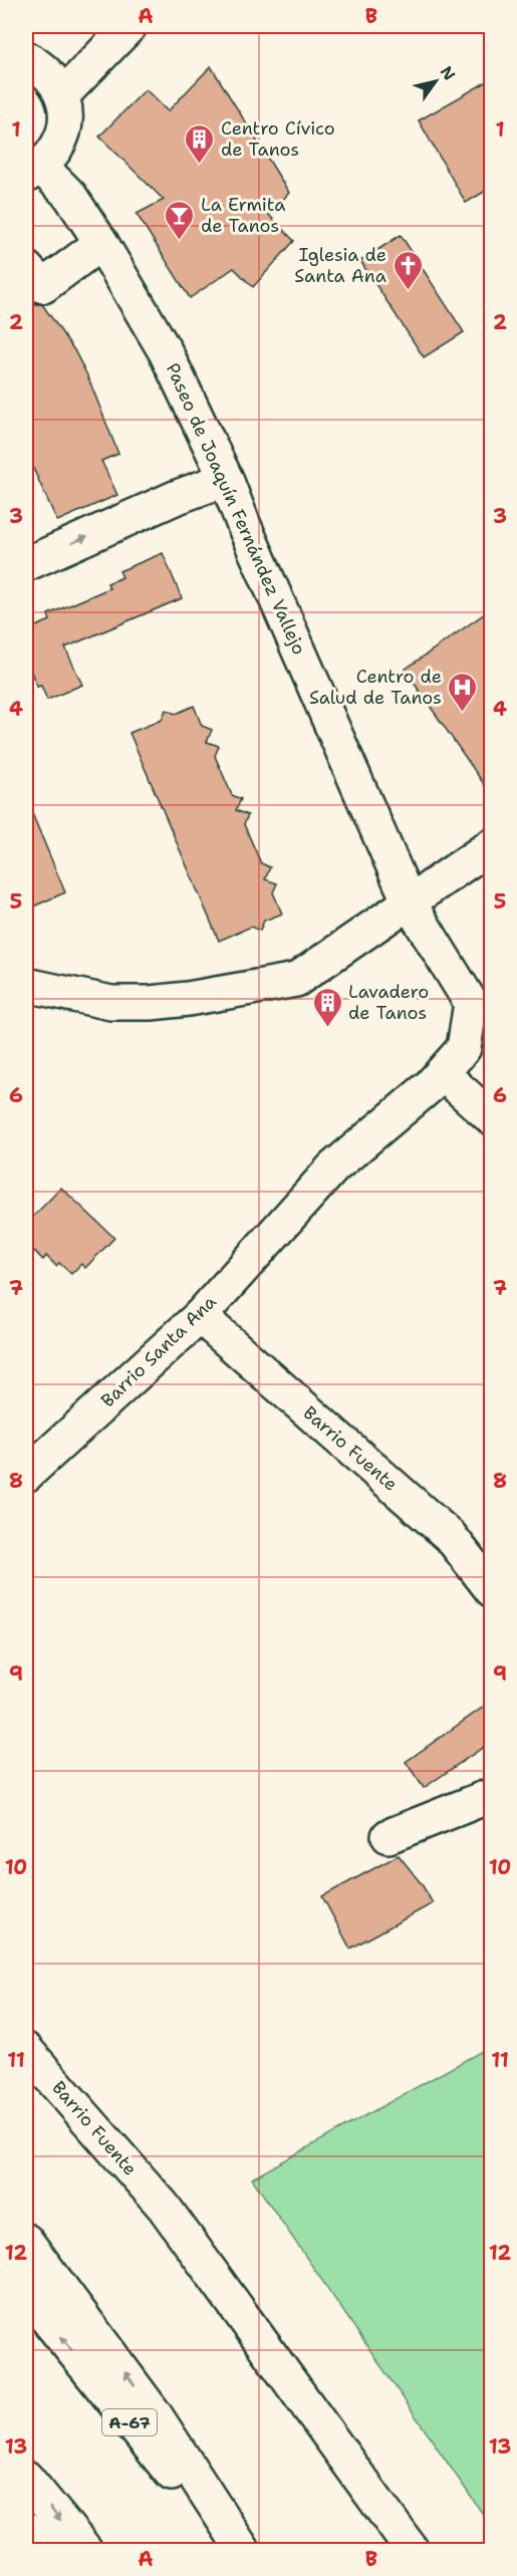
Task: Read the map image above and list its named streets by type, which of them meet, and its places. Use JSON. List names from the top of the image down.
{
  "streets": {
    "main road": [
      "Paseo de Joaquín Fernández Vallejo",
      "Barrio Santa Ana",
      "Barrio Fuente",
      "A-67"
    ]
  },
  "crossings": [
    ["Barrio Santa Ana", "Barrio Fuente"]
  ],
  "places": {
    "building": ["Centro Cívico de Tanos", "Lavadero de Tanos"],
    "bar": ["La Ermita de Tanos"],
    "church": ["Iglesia de Santa Ana"],
    "hospital": ["Centro de Salud de Tanos"]
  },
  "north": "top right",
  "grid": {
    "columns": ["A", "B"],
    "rows": [
      "1",
      "2",
      "3",
      "4",
      "5",
      "6",
      "7",
      "8",
      "9",
      "10",
      "11",
      "12",
      "13"
    ]
  }
}
